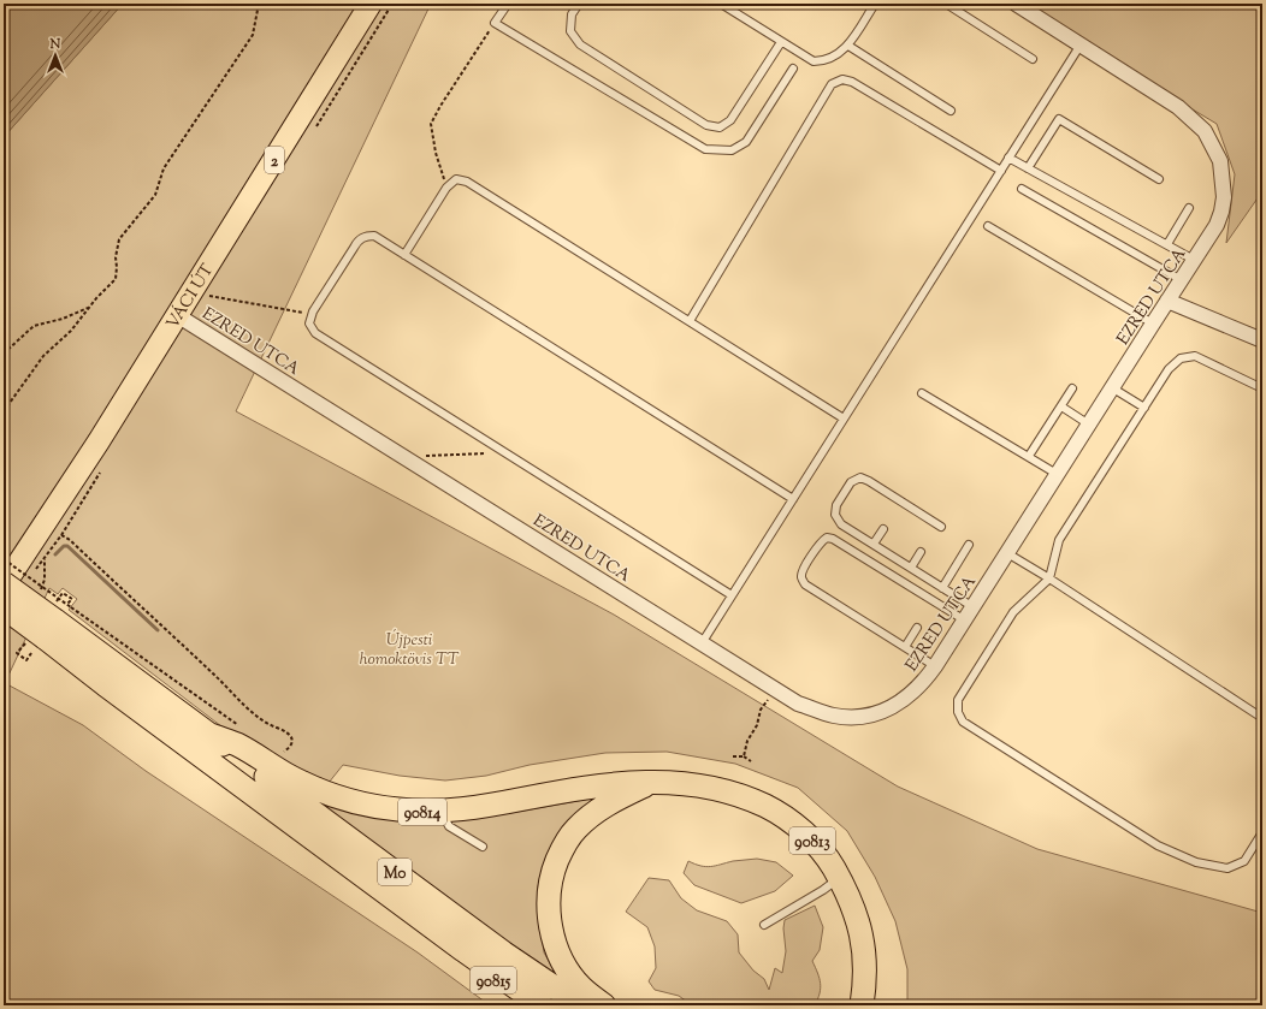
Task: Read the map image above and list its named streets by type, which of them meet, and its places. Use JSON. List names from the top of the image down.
{
  "streets": {
    "highway": [
      "90814",
      "90813",
      "M0",
      "90815"
    ],
    "main road": ["2", "VÁCI ÚT"],
    "street": ["EZRED UTCA"]
  },
  "crossings": [
    ["VÁCI ÚT", "EZRED UTCA"],
    ["VÁCI ÚT", "M0"],
    ["90814", "90813"],
    ["90814", "M0"],
    ["M0", "90815"]
  ],
  "parks": ["Újpesti homoktövis TT"],
  "north": "top"
}
